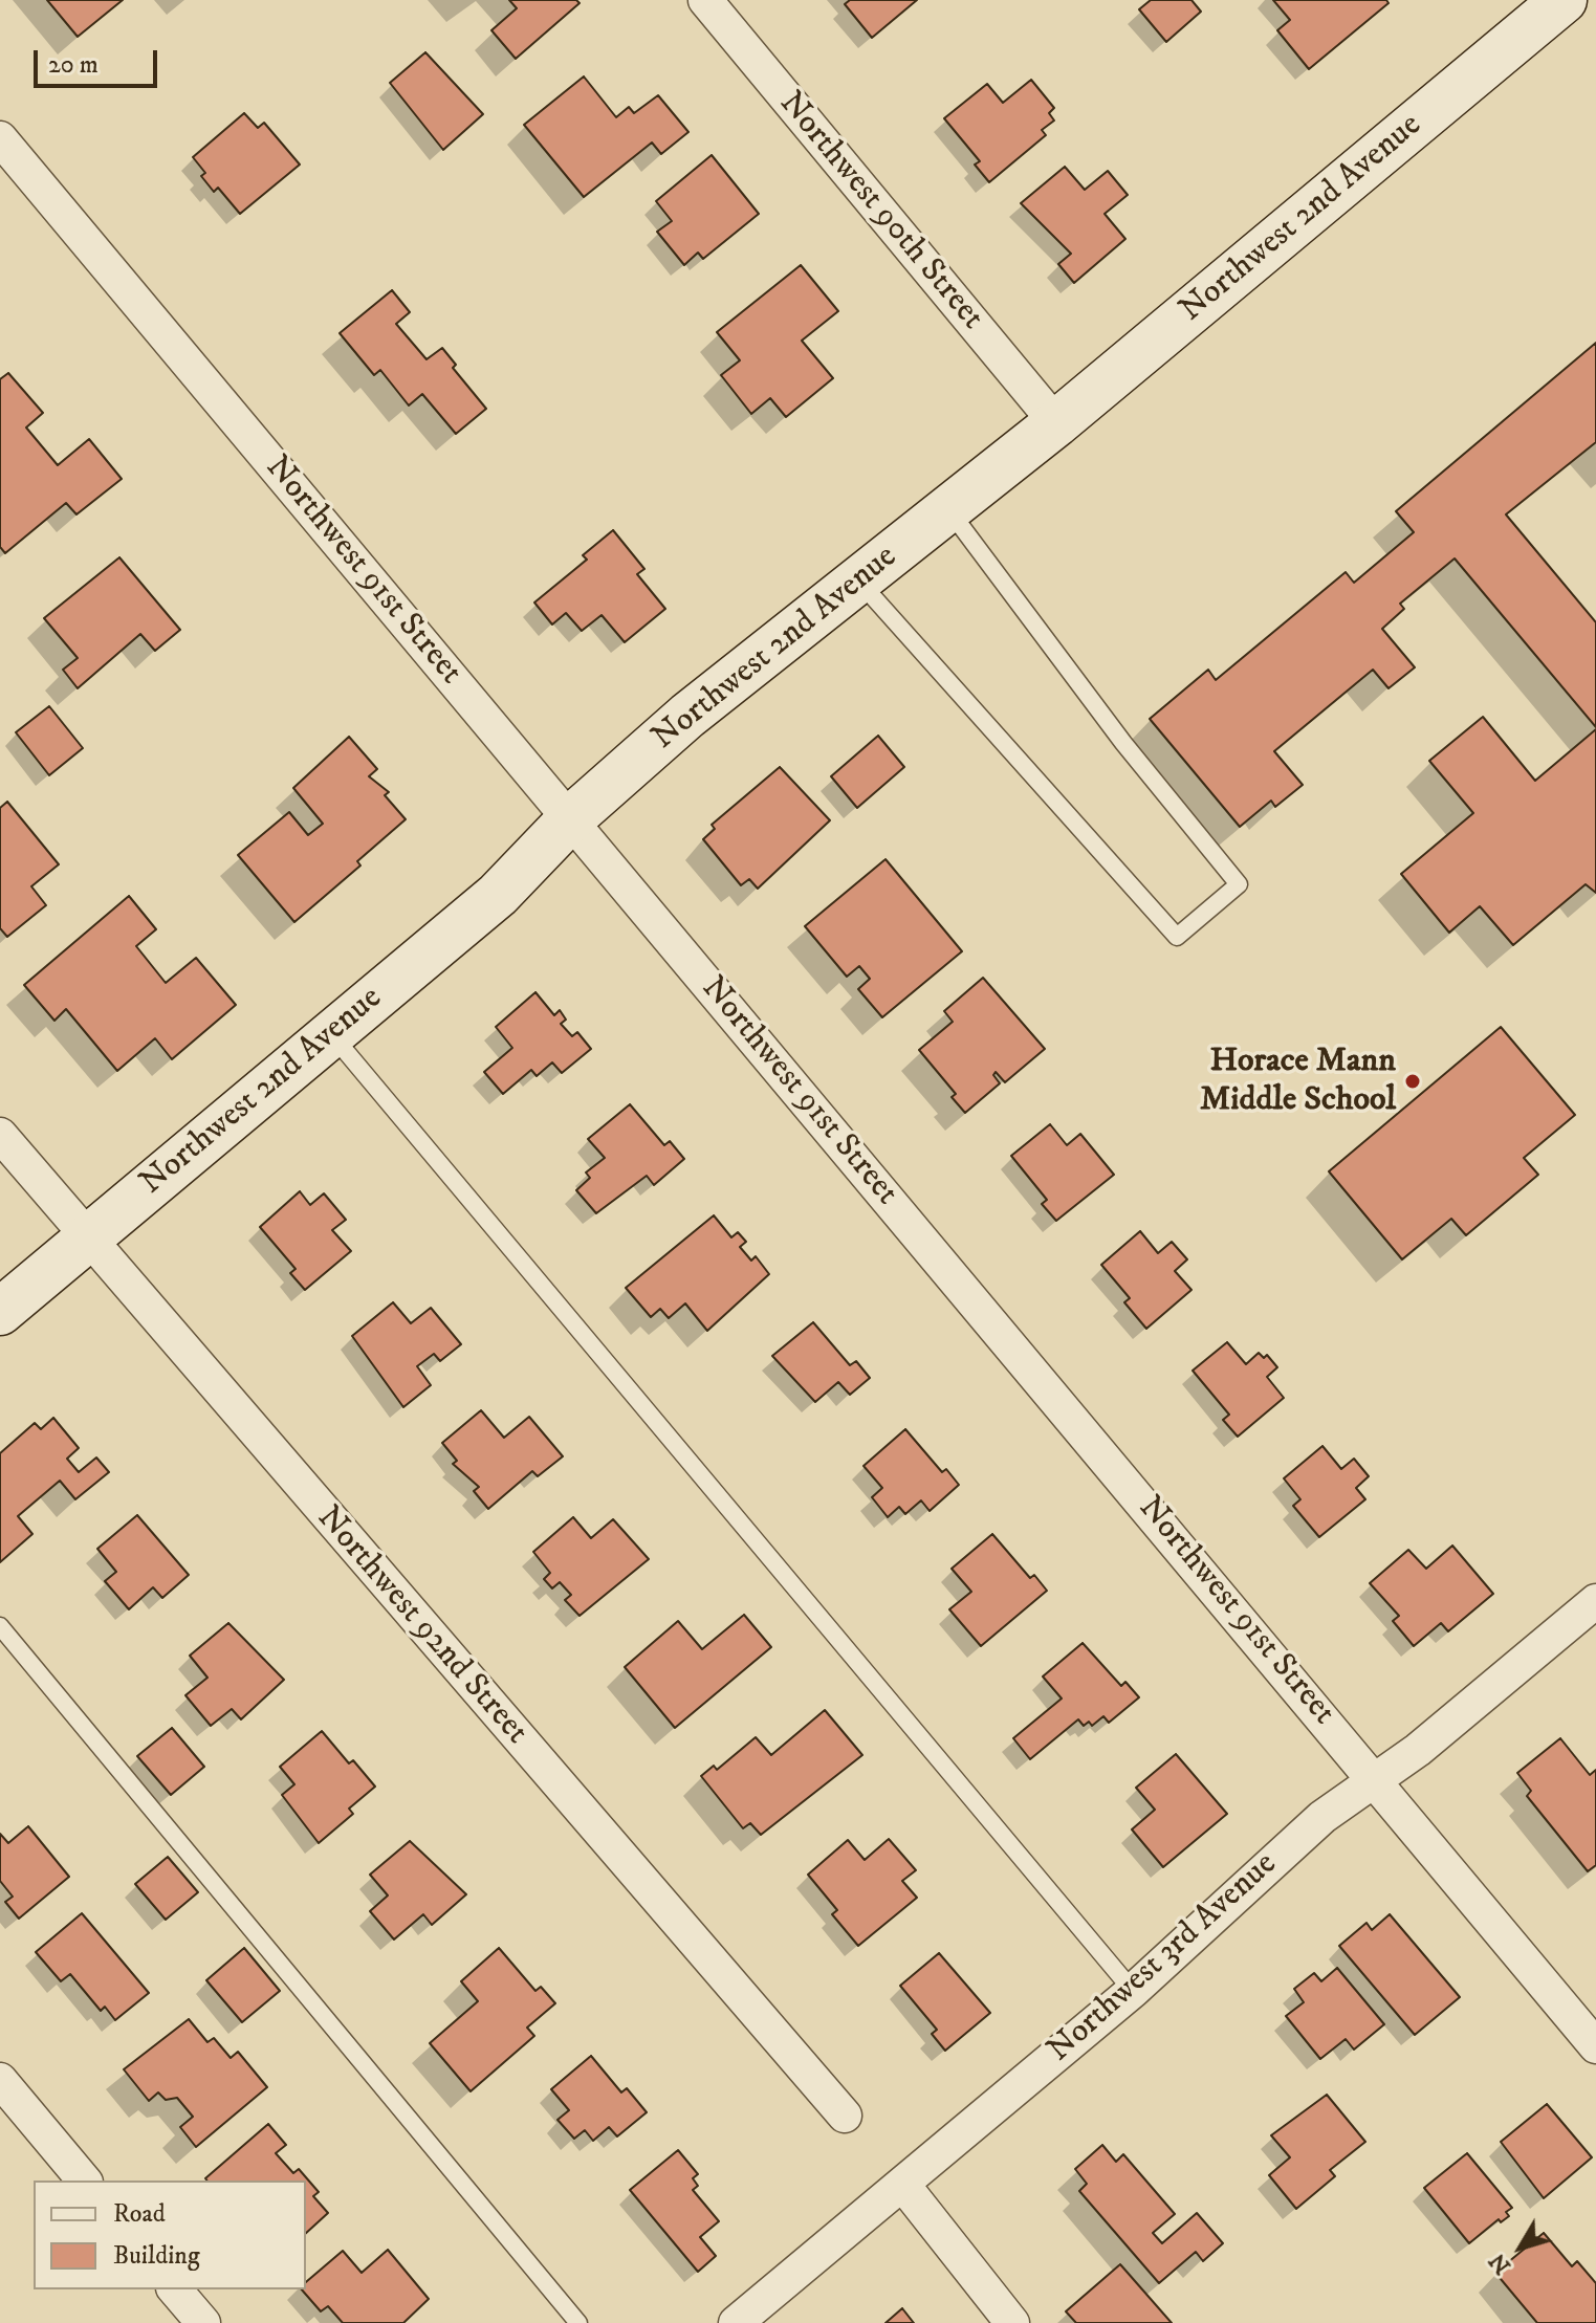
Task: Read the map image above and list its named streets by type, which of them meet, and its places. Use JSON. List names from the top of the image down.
{
  "streets": {
    "street": [
      "Northwest 90th Street",
      "Northwest 2nd Avenue",
      "Northwest 91st Street",
      "Northwest 92nd Street",
      "Northwest 3rd Avenue"
    ]
  },
  "crossings": [
    ["Northwest 90th Street", "Northwest 2nd Avenue"],
    ["Northwest 2nd Avenue", "Northwest 91st Street"],
    ["Northwest 2nd Avenue", "Northwest 92nd Street"],
    ["Northwest 91st Street", "Northwest 3rd Avenue"]
  ],
  "places": ["Horace Mann Middle School"],
  "legend": ["Road", "Building"],
  "scale_bar": "20 m",
  "north": "bottom left"
}
